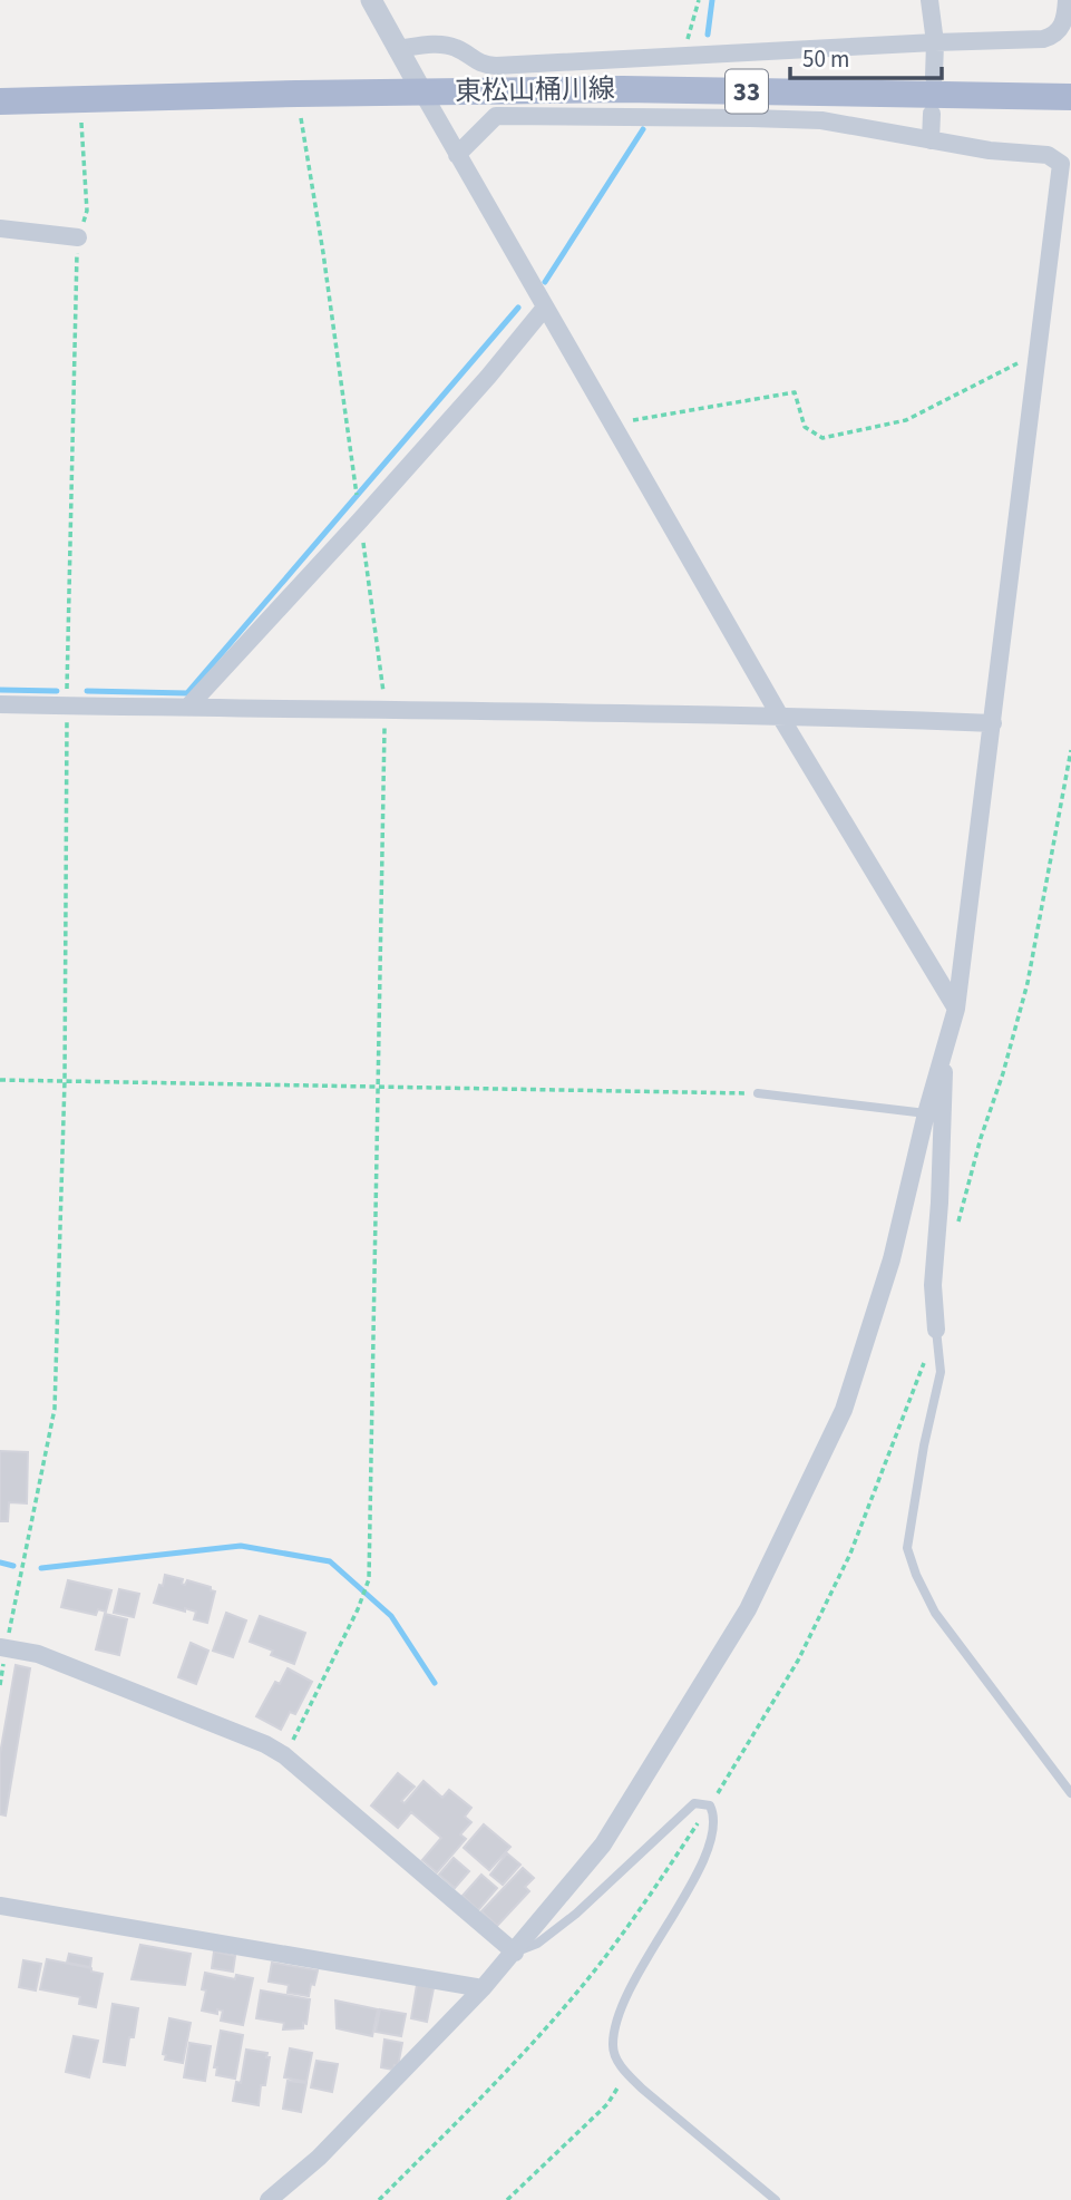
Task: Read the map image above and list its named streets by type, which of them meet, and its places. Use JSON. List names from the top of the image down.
{
  "streets": {
    "main road": ["東松山桶川線", "33"]
  },
  "scale_bar": "50 m"
}
